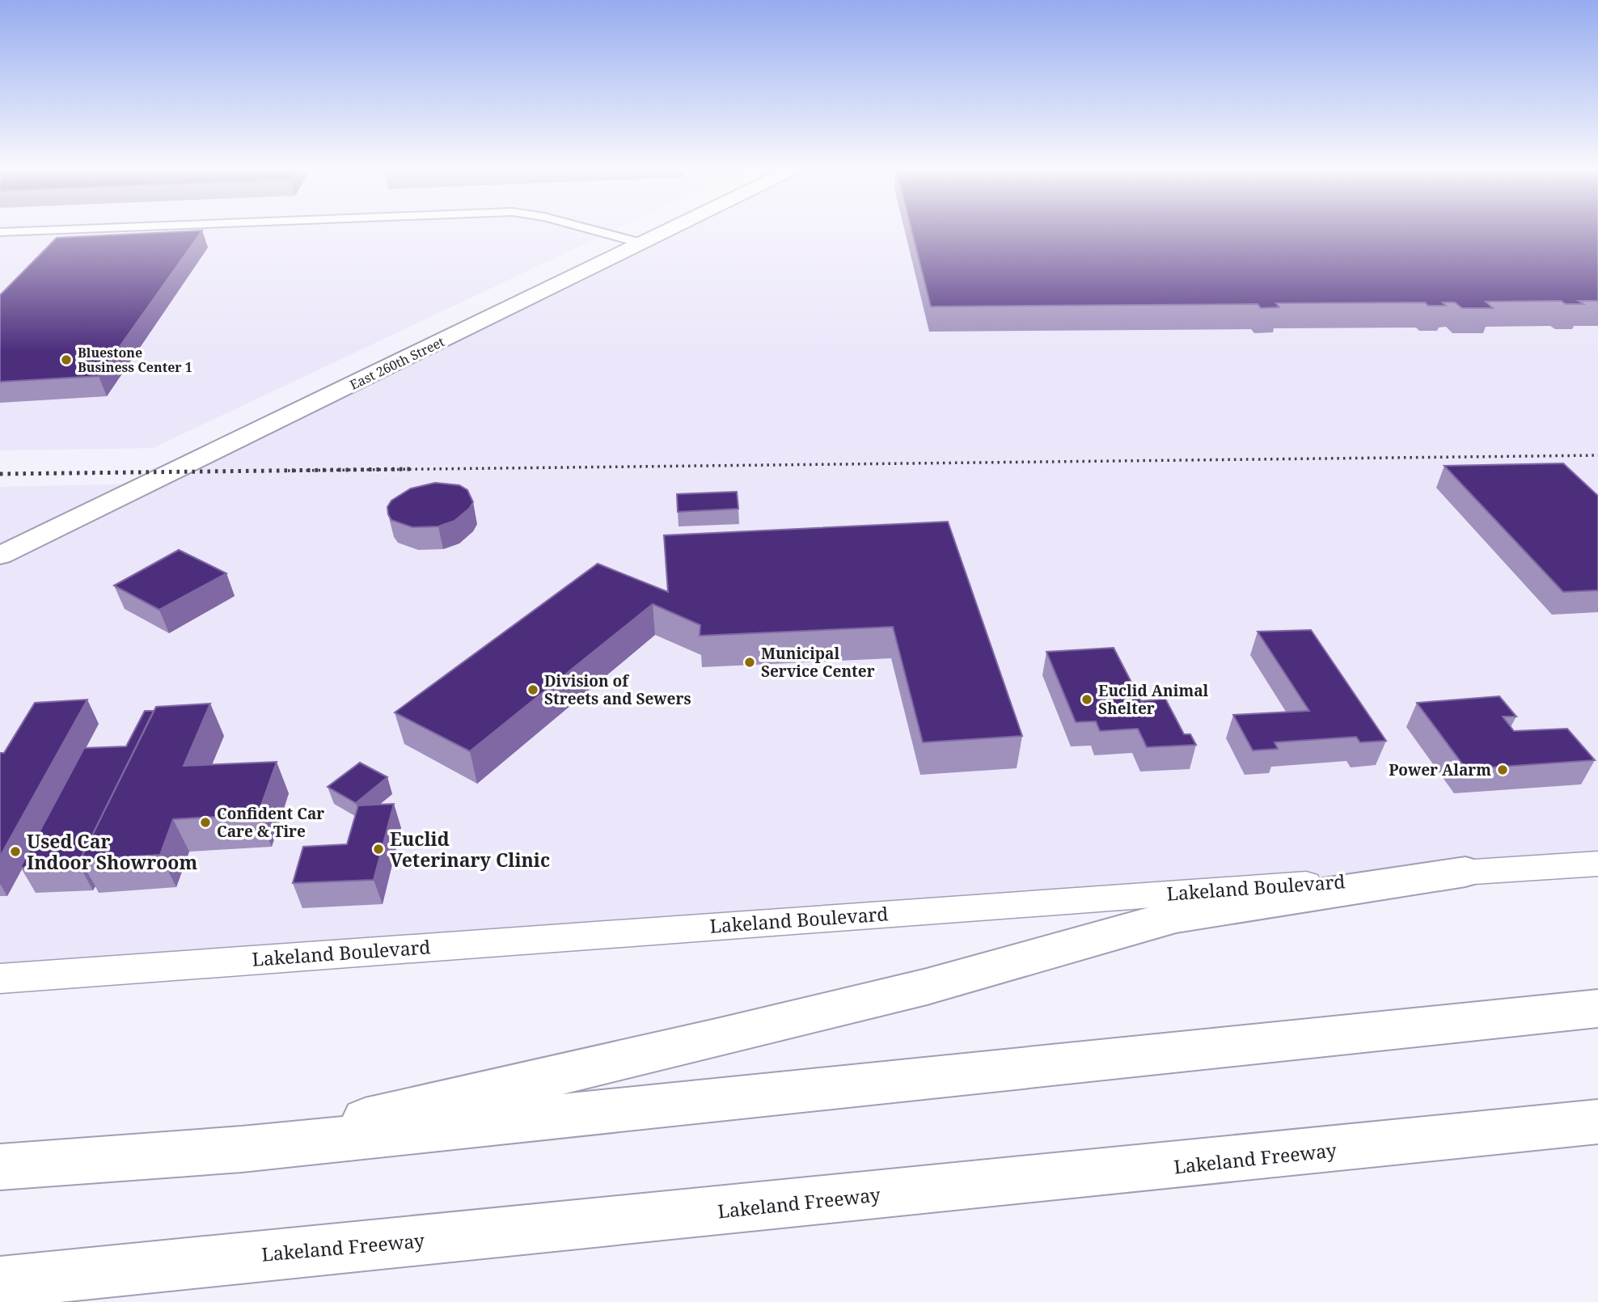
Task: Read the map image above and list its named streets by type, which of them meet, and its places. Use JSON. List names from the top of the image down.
{
  "streets": {
    "main road": ["East 260th Street", "Lakeland Freeway"],
    "street": ["Lakeland Boulevard"]
  },
  "places": [
    "Bluestone Business Center 1",
    "Municipal Service Center",
    "Division of Streets and Sewers",
    "Euclid Animal Shelter",
    "Power Alarm",
    "Confident Car Care & Tire",
    "Euclid Veterinary Clinic",
    "Used Car Indoor Showroom"
  ]
}
